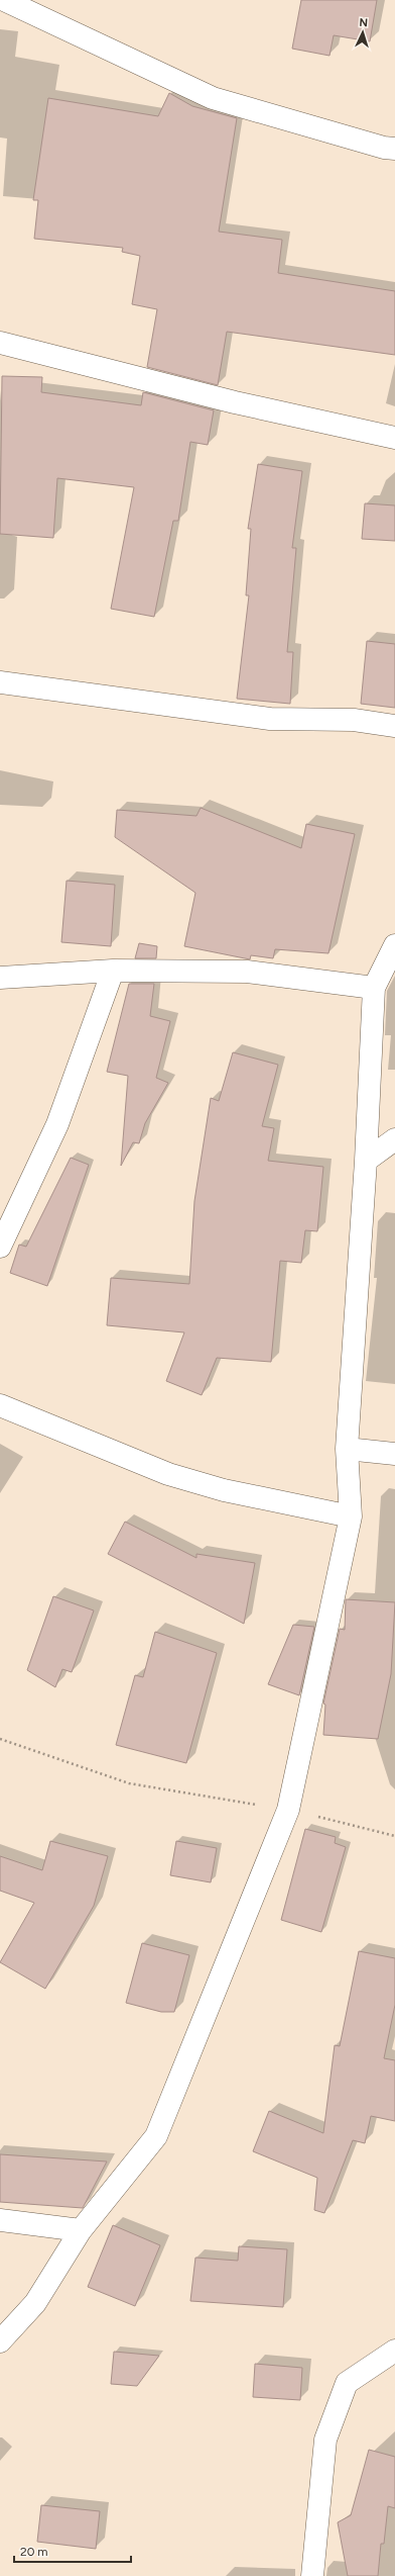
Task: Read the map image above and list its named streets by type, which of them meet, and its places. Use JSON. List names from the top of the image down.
{
  "scale_bar": "20 m",
  "north": "top"
}
